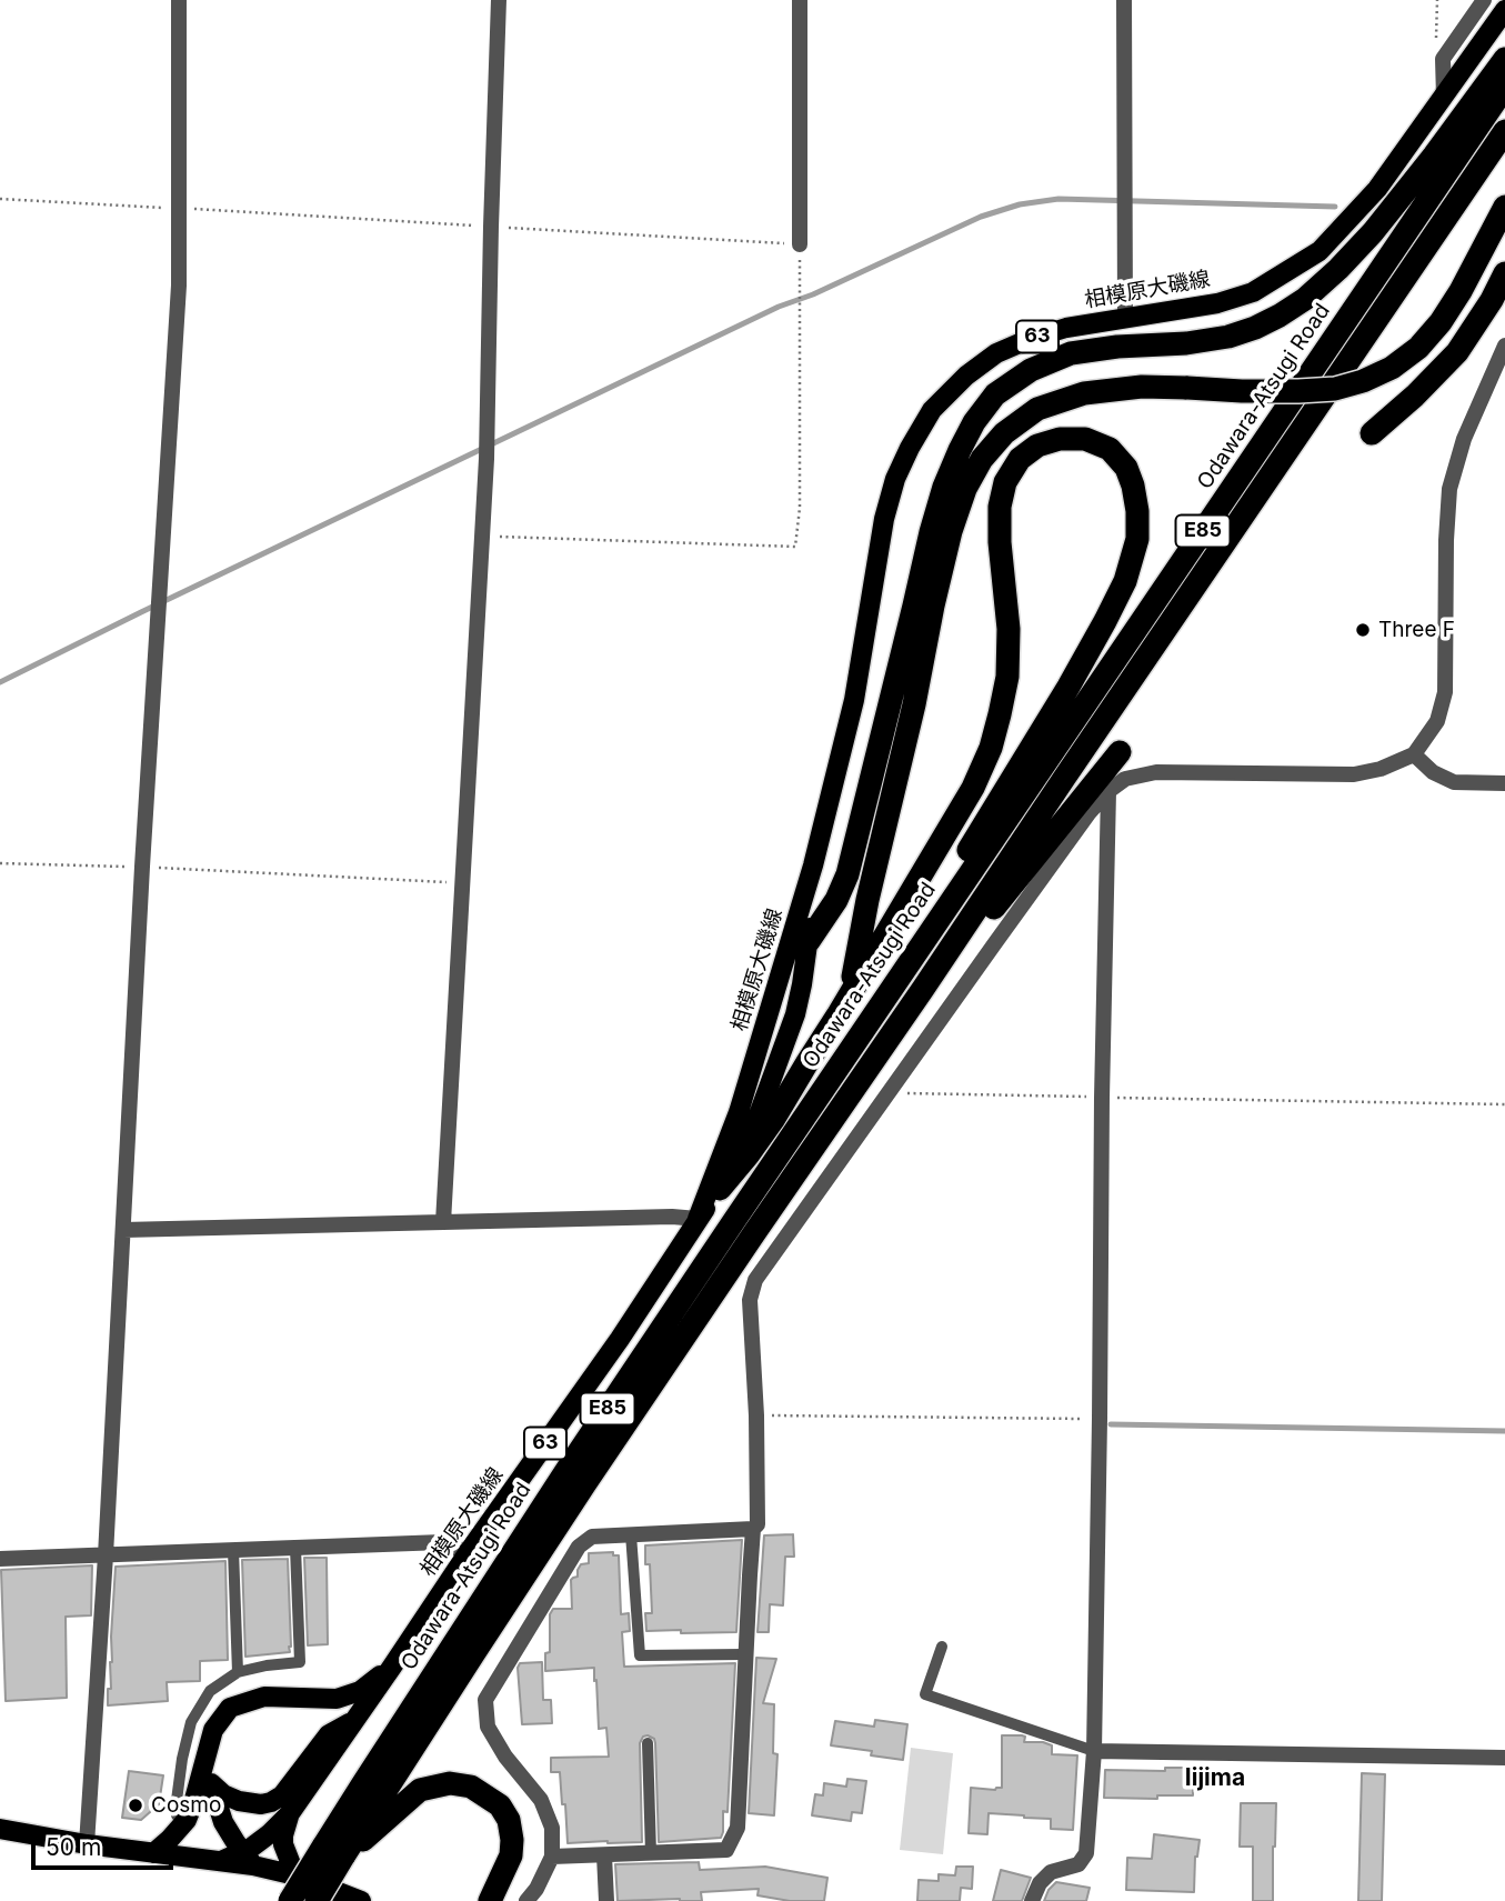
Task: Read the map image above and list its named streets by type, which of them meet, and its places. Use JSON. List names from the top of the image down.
{
  "streets": {
    "highway": ["Odawara-Atsugi Road", "E85"],
    "main road": ["相模原大磯線", "63"]
  },
  "crossings": [
    ["相模原大磯線", "63"]
  ],
  "districts": ["Iijima"],
  "places": ["Three F", "Cosmo"],
  "scale_bar": "50 m"
}
